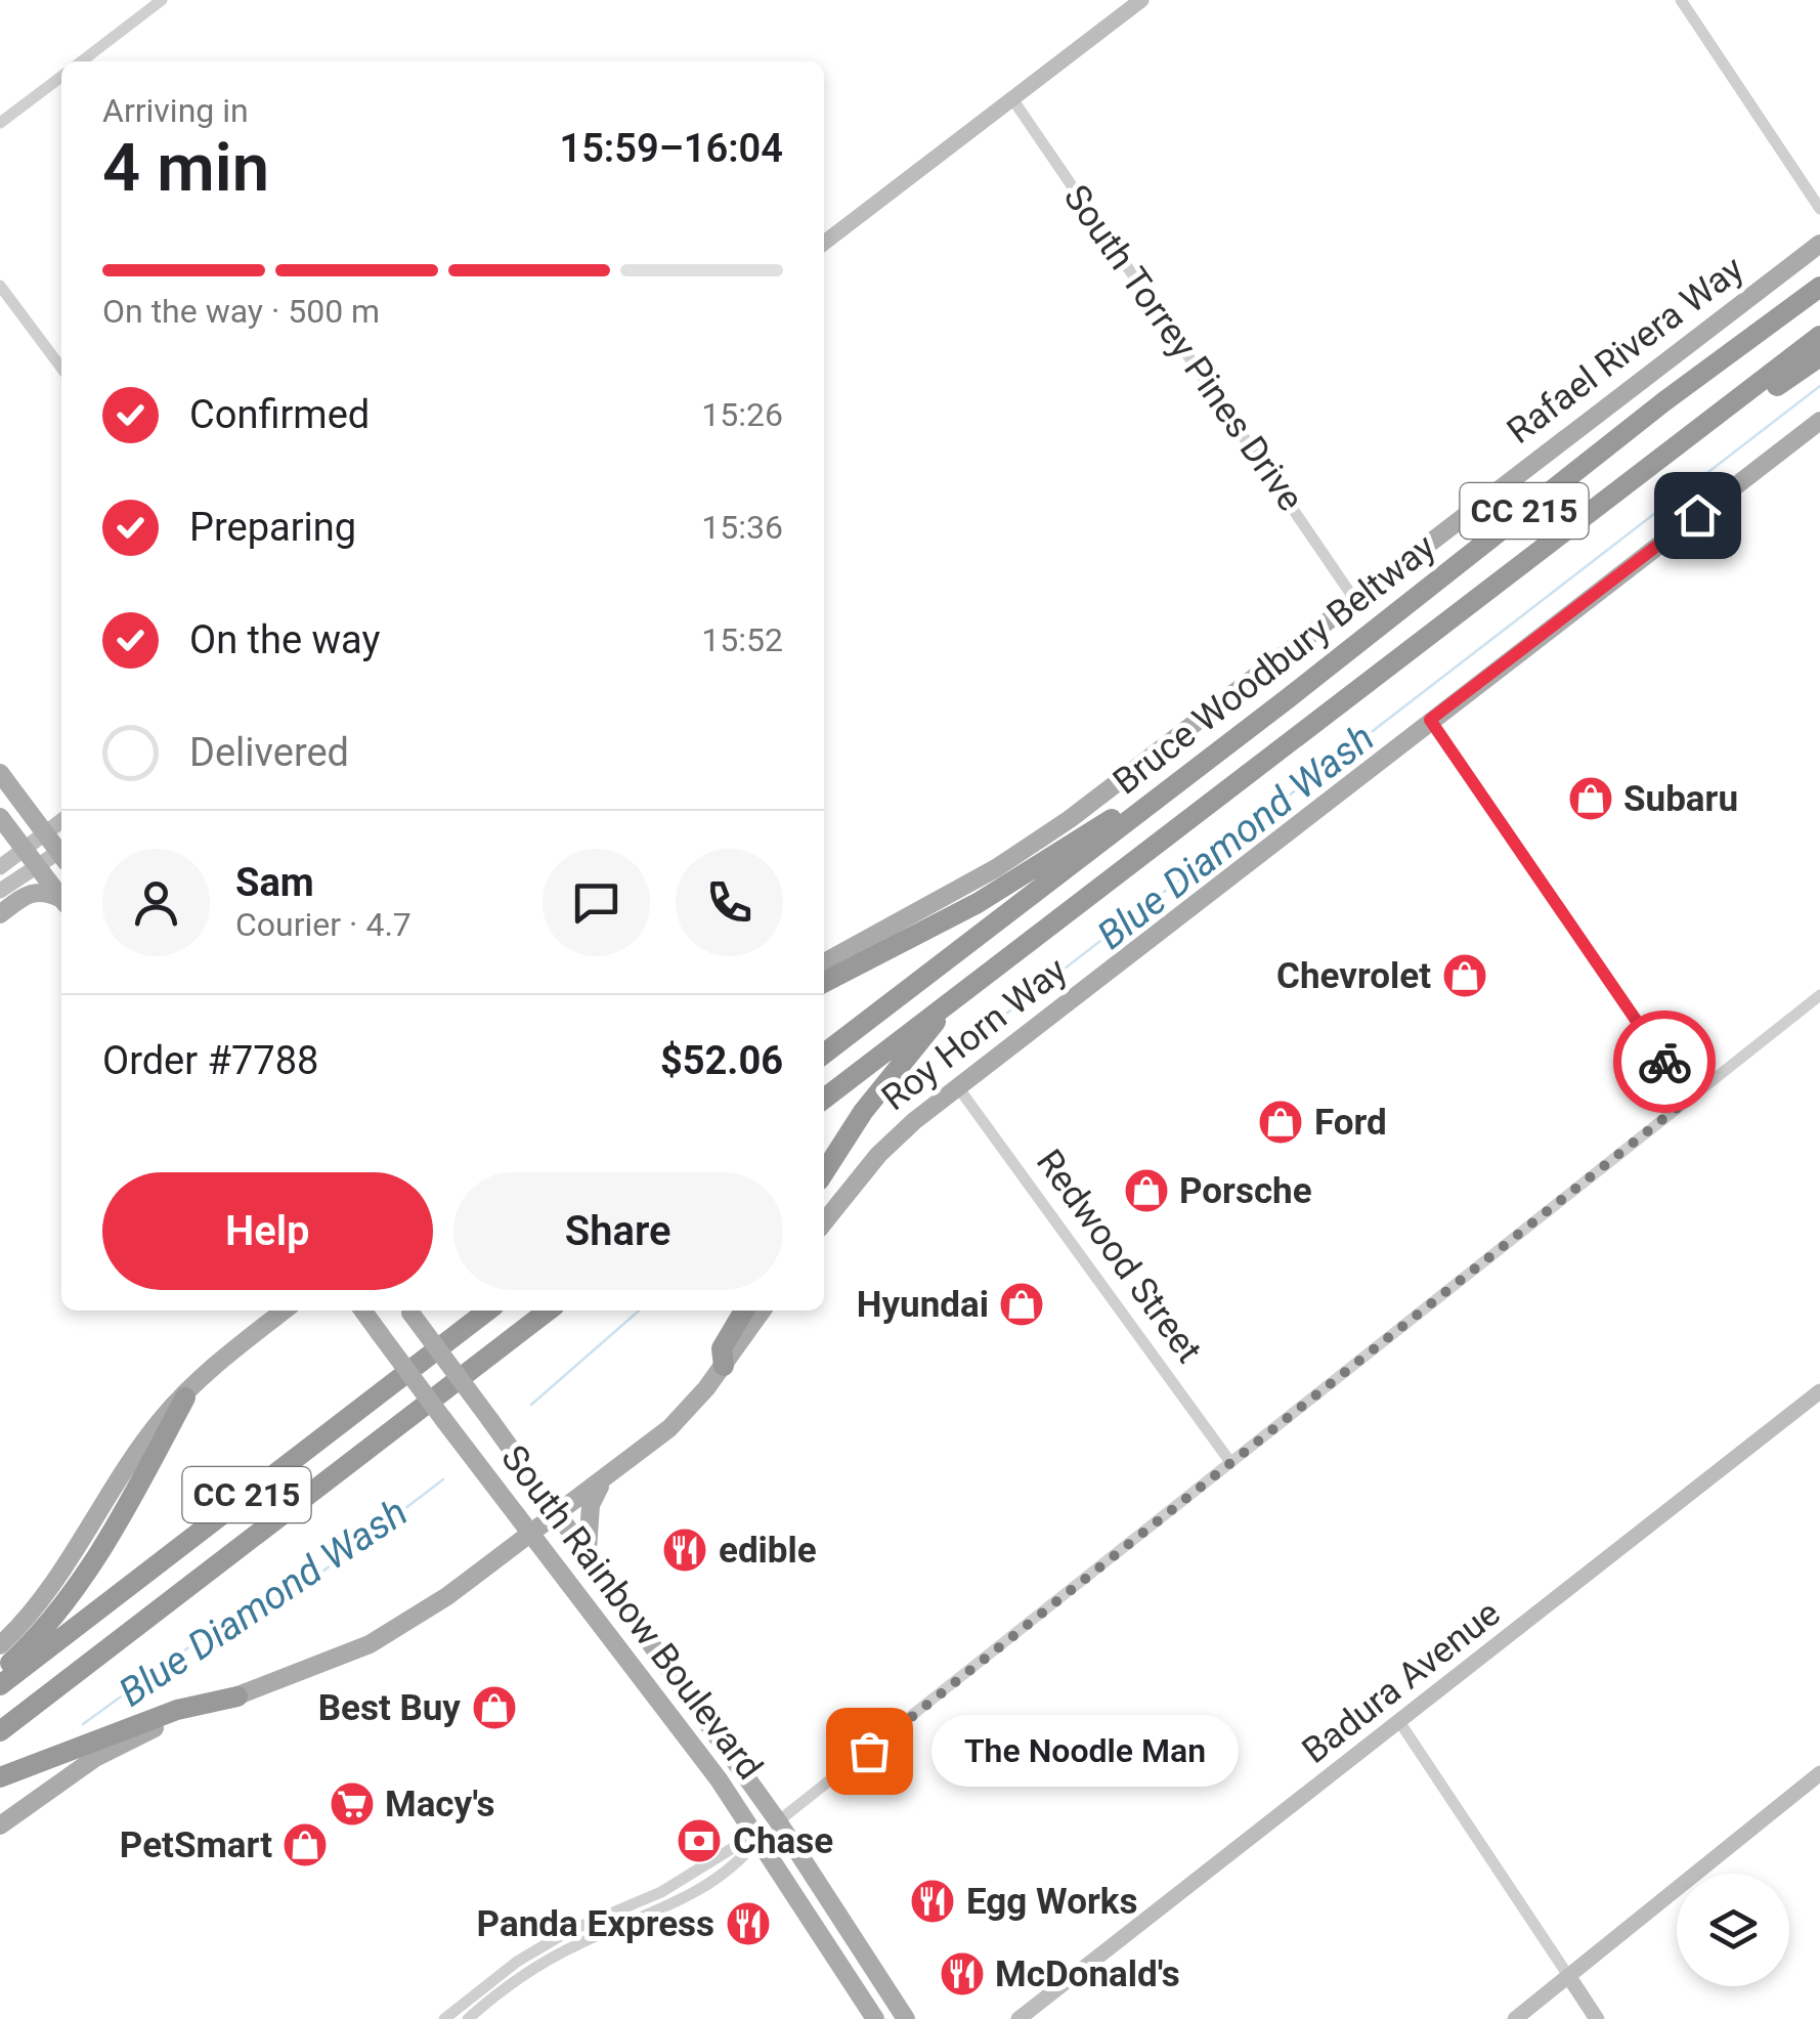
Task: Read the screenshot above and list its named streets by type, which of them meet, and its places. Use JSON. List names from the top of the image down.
{
  "streets": {
    "highway": ["CC 215", "Bruce Woodbury Beltway"],
    "main road": [
      "Rafael Rivera Way",
      "Roy Horn Way",
      "South Rainbow Boulevard",
      "Badura Avenue"
    ],
    "street": ["South Torrey Pines Drive", "Redwood Street"]
  },
  "crossings": [
    ["South Torrey Pines Drive", "Rafael Rivera Way"],
    ["Roy Horn Way", "Redwood Street"]
  ],
  "water": ["Blue Diamond Wash"],
  "places": {
    "shop": [
      "Subaru",
      "Chevrolet",
      "Ford",
      "Porsche",
      "Hyundai",
      "Best Buy",
      "PetSmart"
    ],
    "restaurant": [
      "edible",
      "Egg Works",
      "Panda Express",
      "McDonald's"
    ],
    "other": ["The Noodle Man"],
    "supermarket": ["Macy's"],
    "bank": ["Chase"]
  },
  "page": {
    "heading": ["4 min", "Arriving in", "15:59–16:04"],
    "panel": [
      "Sam",
      "Courier · 4.7",
      "Order #7788",
      "$52.06"
    ],
    "bar": "On the way · 500 m",
    "list": [
      ["Confirmed", "15:26"],
      ["Preparing", "15:36"],
      ["On the way", "15:52"],
      "Delivered"
    ],
    "buttons": ["Help", "Share"],
    "bubble": "The Noodle Man"
  }
}
